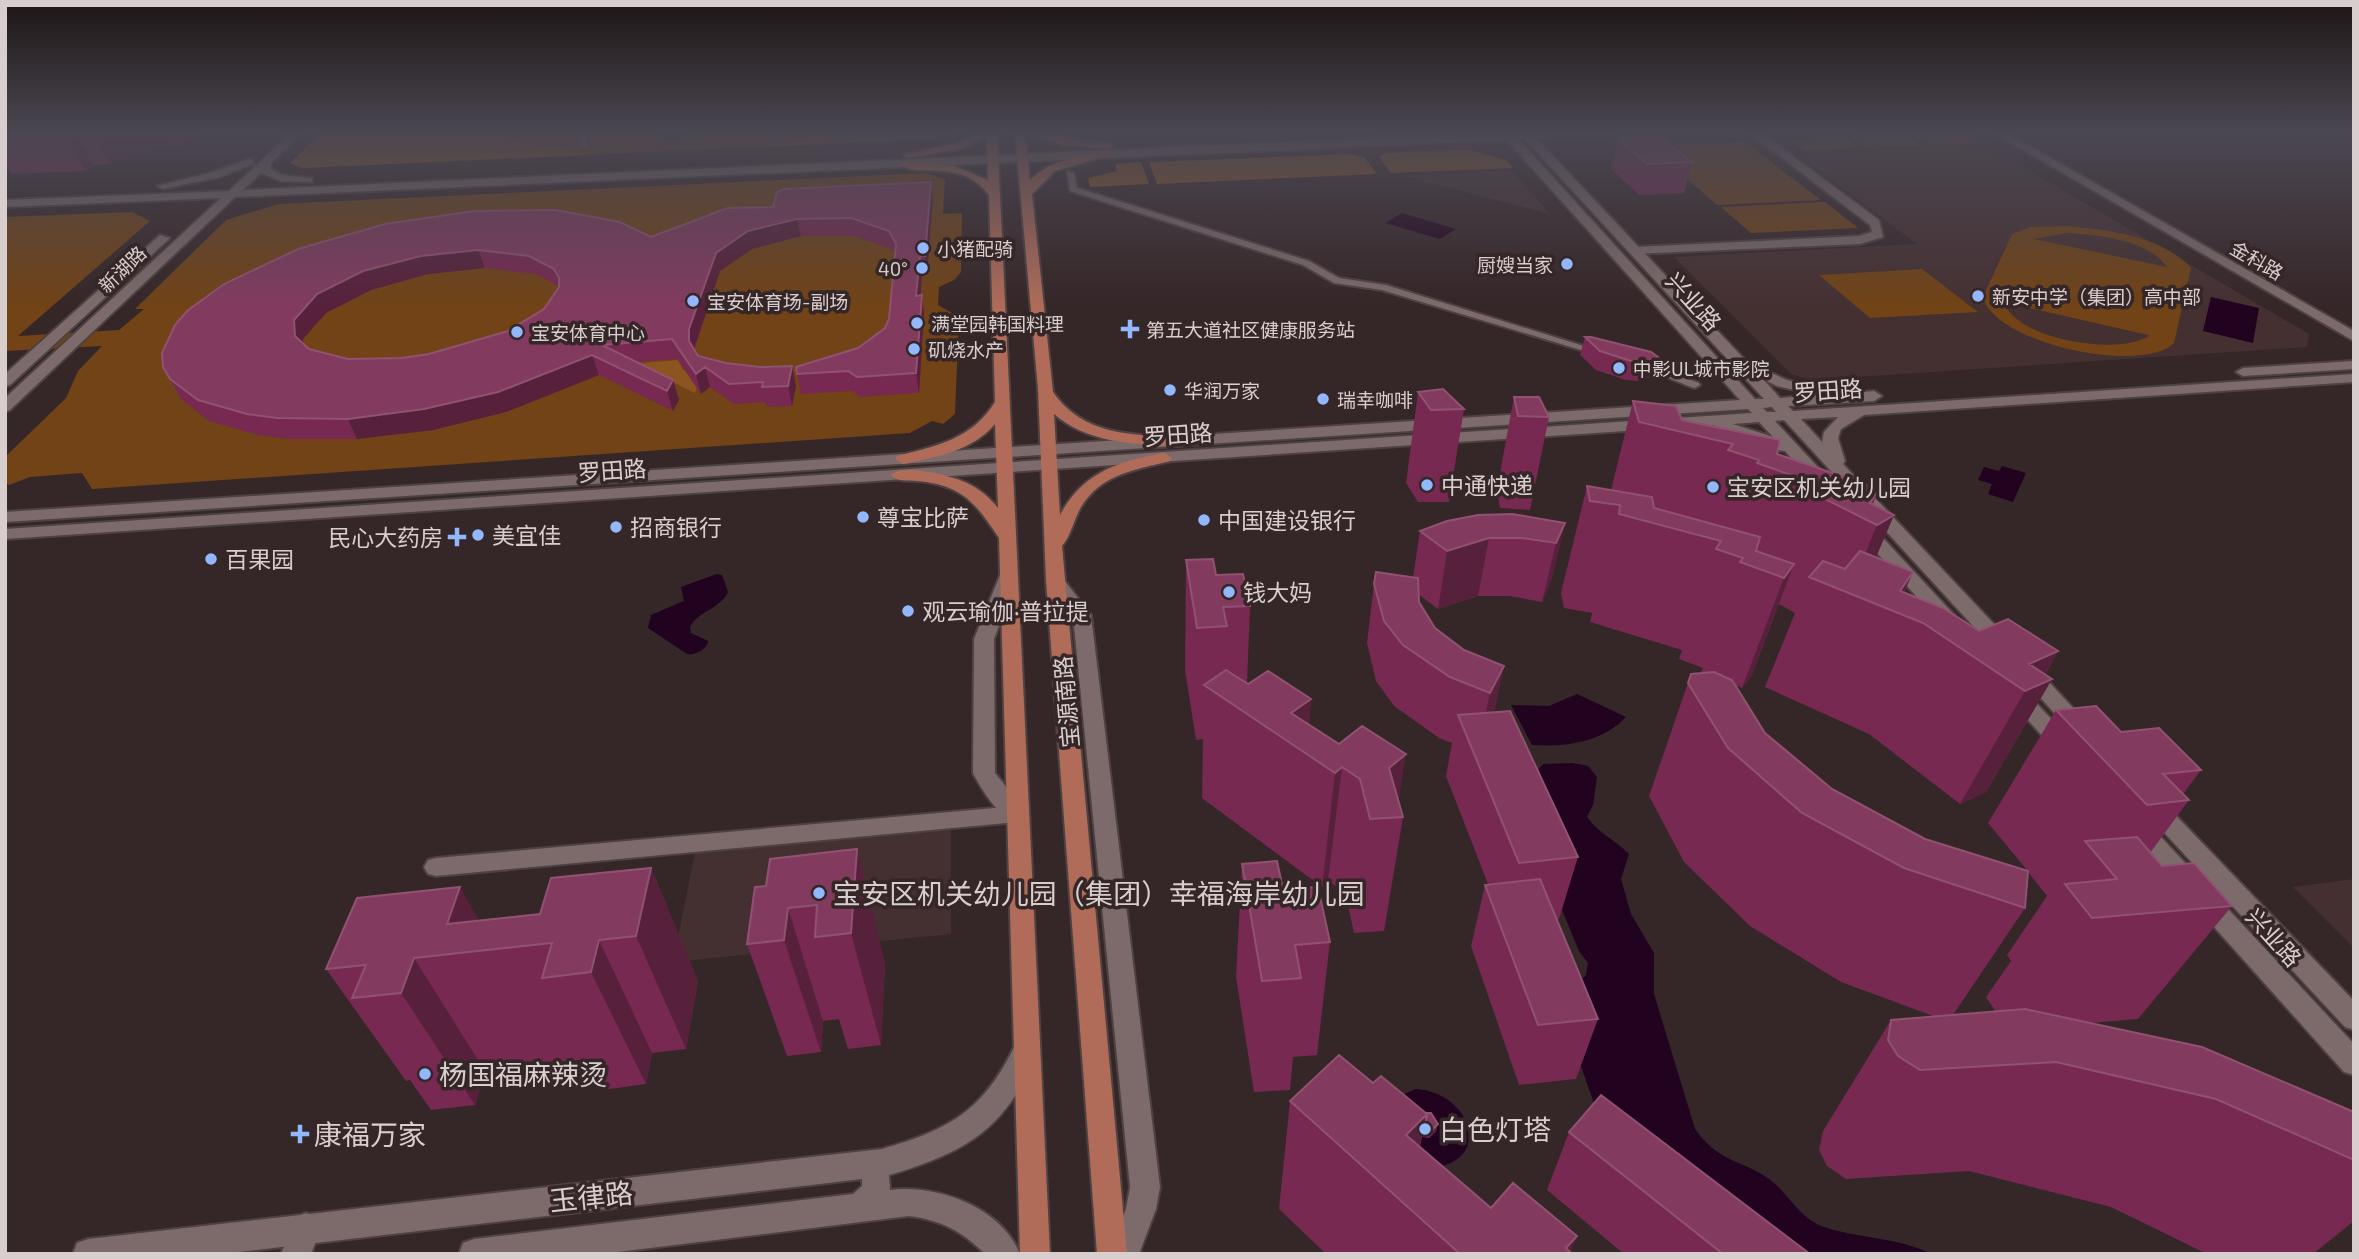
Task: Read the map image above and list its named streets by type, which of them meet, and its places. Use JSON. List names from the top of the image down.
{
  "streets": {
    "main road": [
      "金科路",
      "新湖路",
      "兴业路",
      "罗田路",
      "宝源南路",
      "玉律路"
    ]
  },
  "crossings": [
    ["兴业路", "罗田路"],
    ["罗田路", "宝源南路"]
  ],
  "places": {
    "other": [
      "小猪配骑",
      "厨嫂当家",
      "40°",
      "新安中学（集团）高中部",
      "宝安体育场-副场",
      "满堂园韩国料理",
      "宝安体育中心",
      "矶烧水产",
      "中影UL城市影院",
      "华润万家",
      "瑞幸咖啡",
      "中通快递",
      "宝安区机关幼儿园",
      "尊宝比萨",
      "中国建设银行",
      "招商银行",
      "美宜佳",
      "百果园",
      "钱大妈",
      "观云瑜伽·普拉提",
      "宝安区机关幼儿园（集团）幸福海岸幼儿园",
      "杨国福麻辣烫",
      "白色灯塔"
    ],
    "health": ["第五大道社区健康服务站", "民心大药房", "康福万家"]
  }
}
